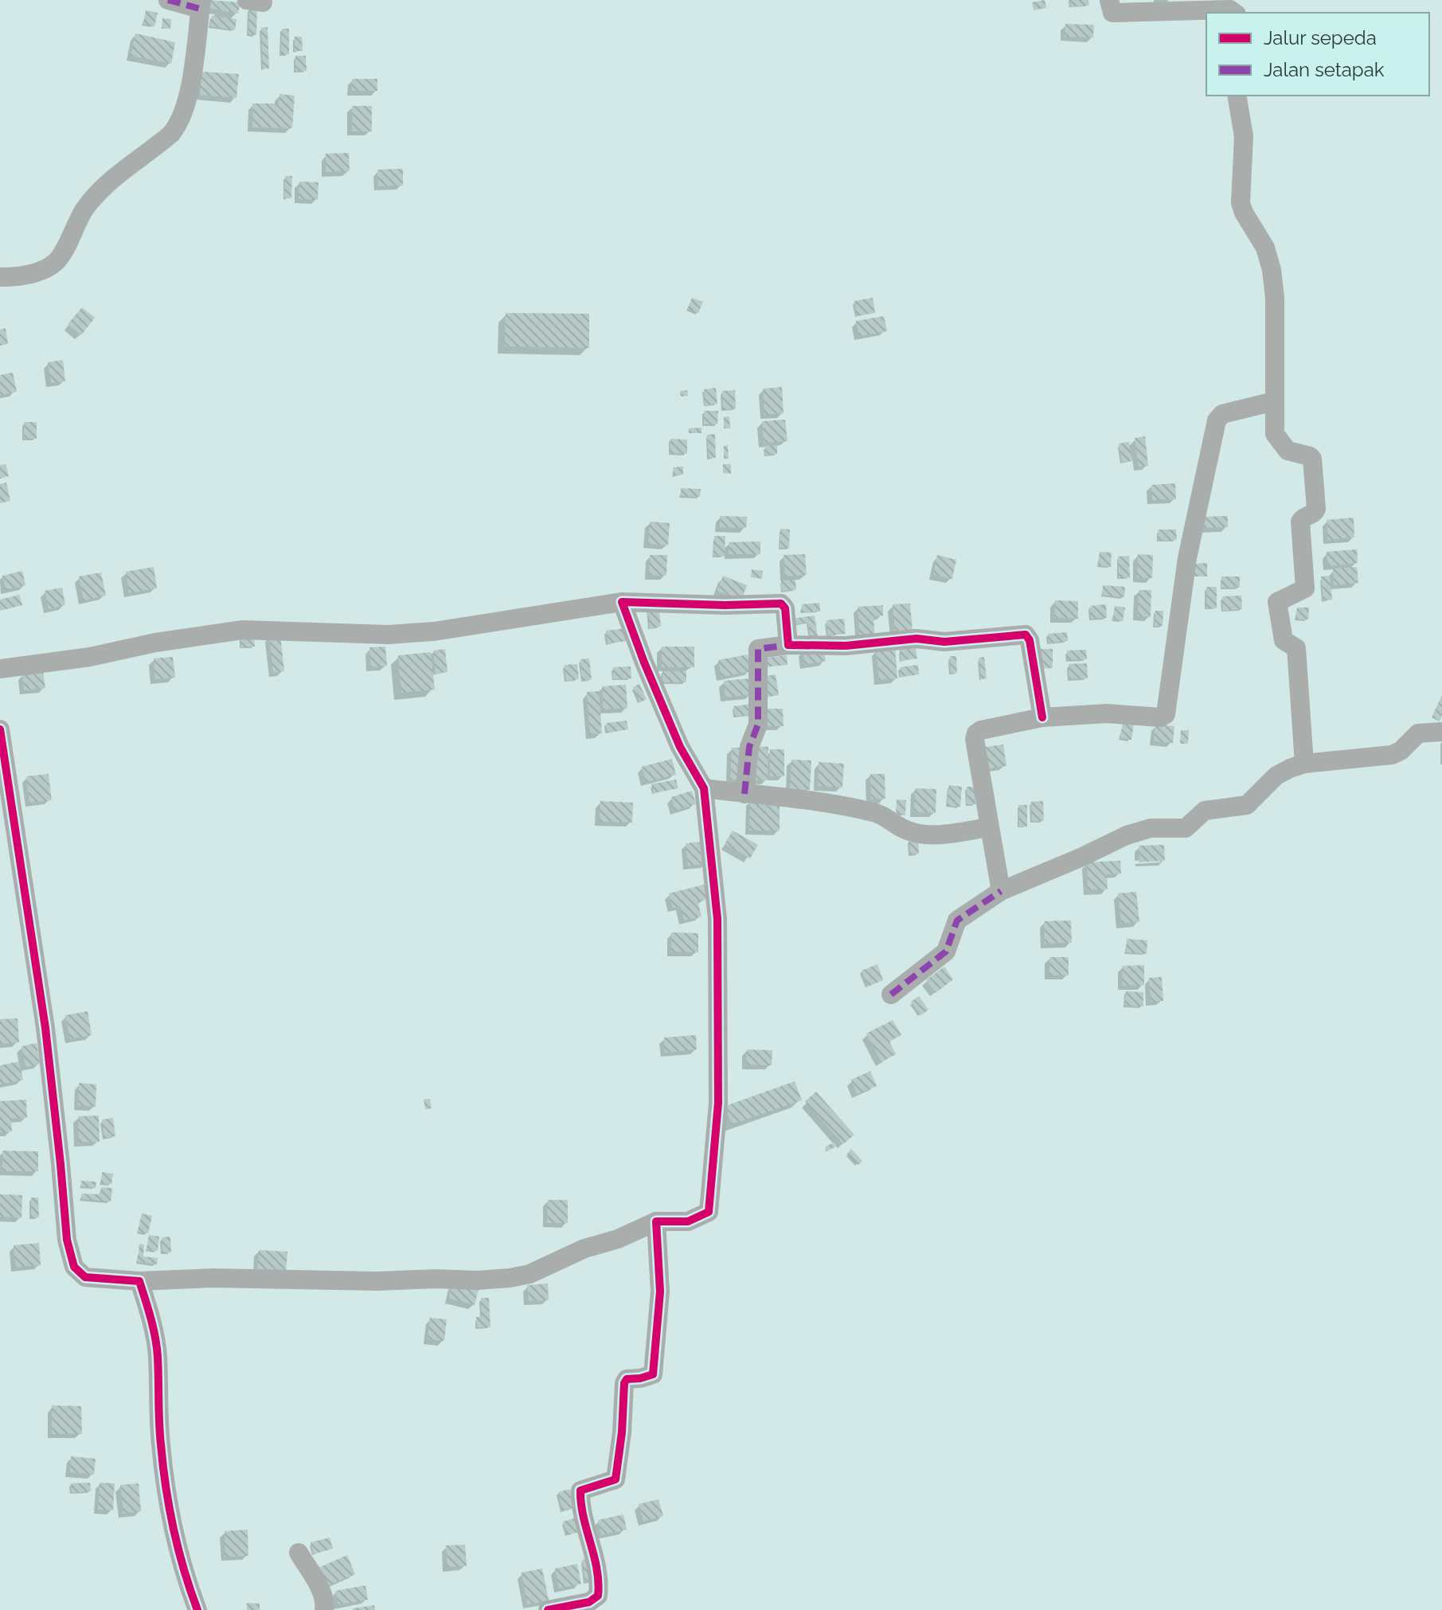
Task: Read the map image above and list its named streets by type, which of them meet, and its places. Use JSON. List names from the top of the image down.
{
  "legend": ["Jalur sepeda", "Jalan setapak"]
}
